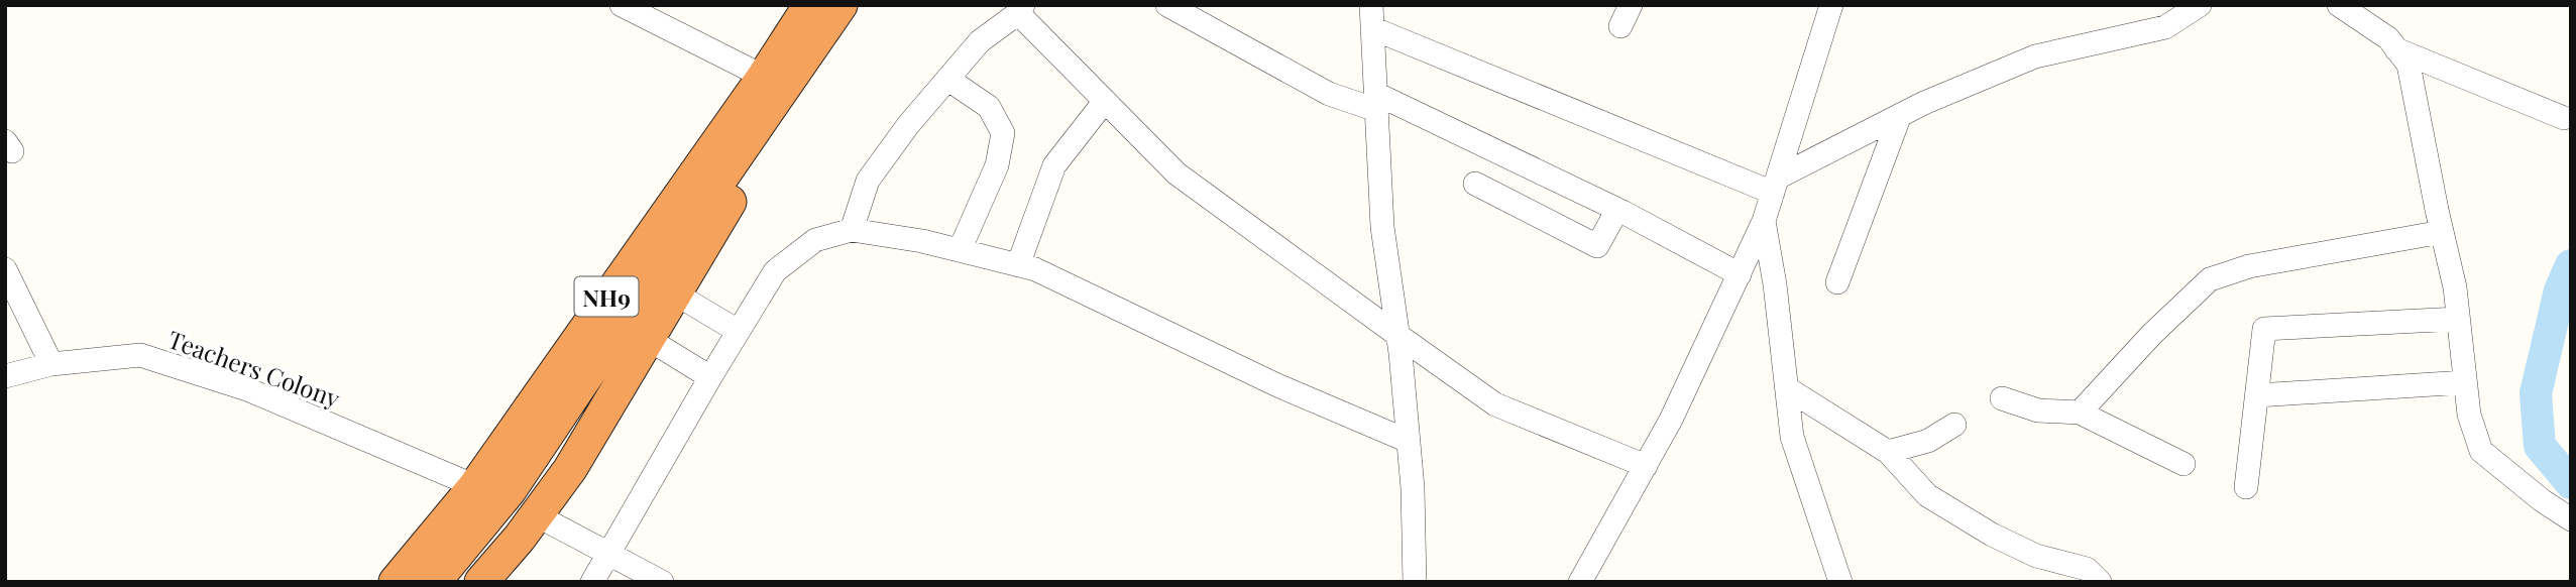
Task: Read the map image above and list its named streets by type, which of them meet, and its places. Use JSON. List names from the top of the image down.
{
  "streets": {
    "highway": ["NH9"],
    "street": ["Teachers Colony"]
  },
  "crossings": [
    ["NH9", "Teachers Colony"]
  ]
}
